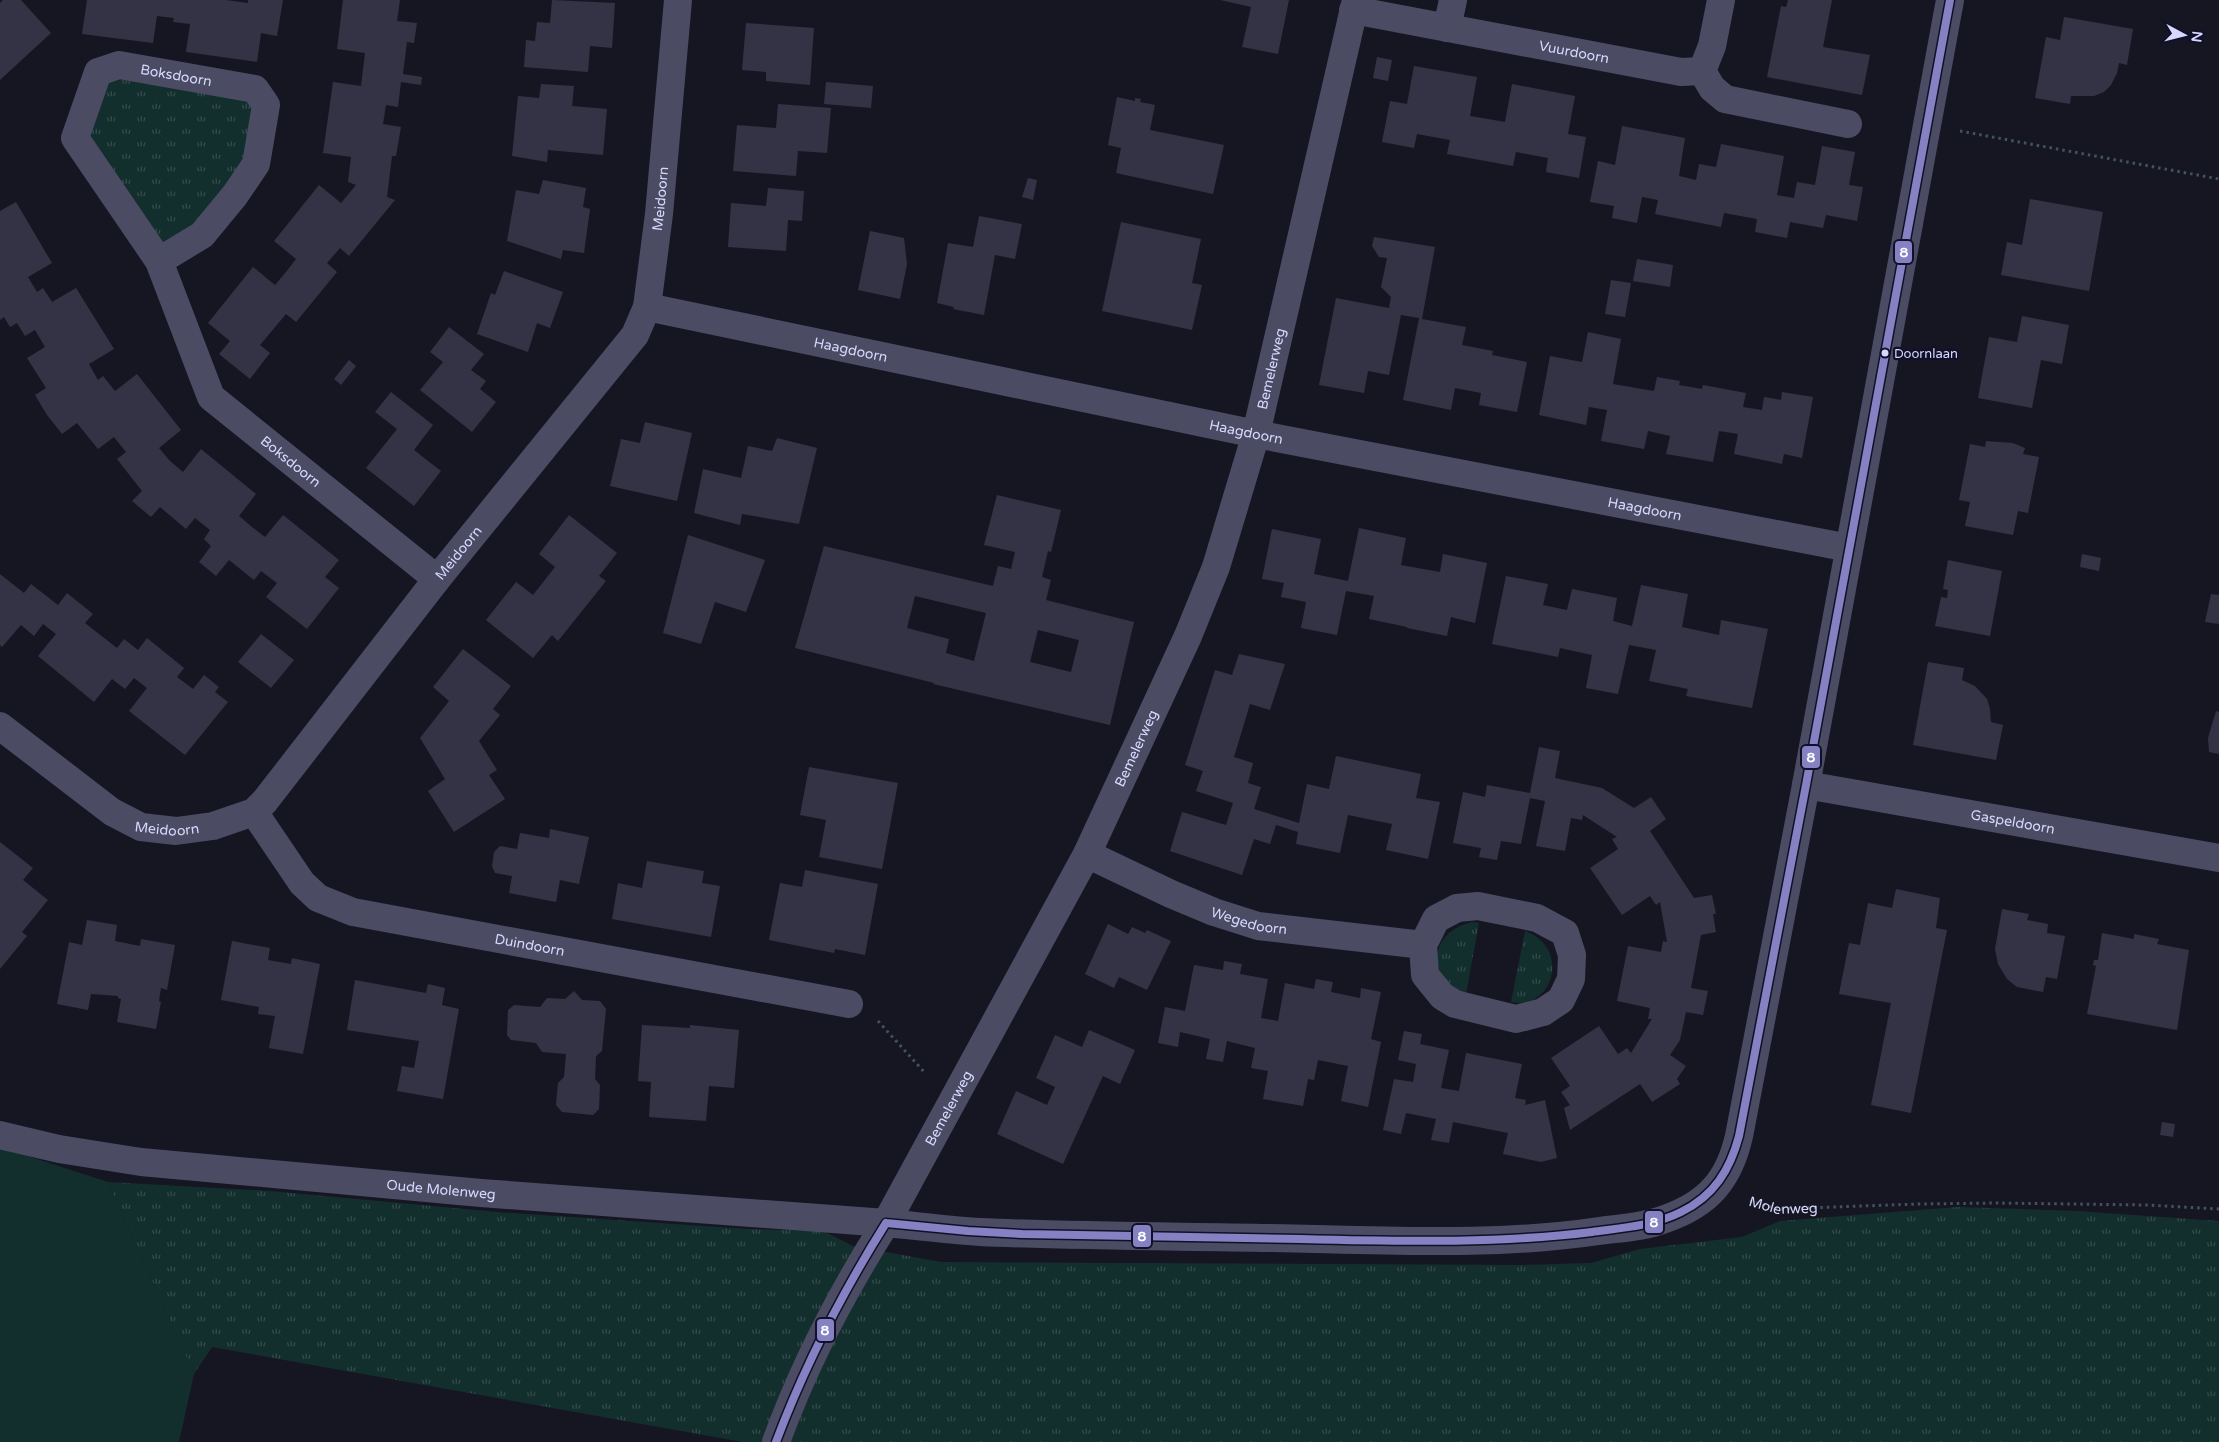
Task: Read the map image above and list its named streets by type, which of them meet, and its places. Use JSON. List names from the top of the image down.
{
  "streets": {
    "street": [
      "Vuurdoorn",
      "Boksdoorn",
      "Meidoorn",
      "Haagdoorn",
      "Bemelerweg",
      "Gaspeldoorn",
      "Wegedoorn",
      "Duindoorn",
      "Oude Molenweg"
    ],
    "path": ["Molenweg"]
  },
  "crossings": [
    ["Vuurdoorn", "Bemelerweg"],
    ["Boksdoorn", "Meidoorn"],
    ["Meidoorn", "Haagdoorn"],
    ["Meidoorn", "Duindoorn"],
    ["Haagdoorn", "Bemelerweg"],
    ["Bemelerweg", "Wegedoorn"],
    ["Bemelerweg", "Oude Molenweg"]
  ],
  "places": ["Doornlaan"],
  "lines": ["transit line 8"],
  "north": "right"
}
